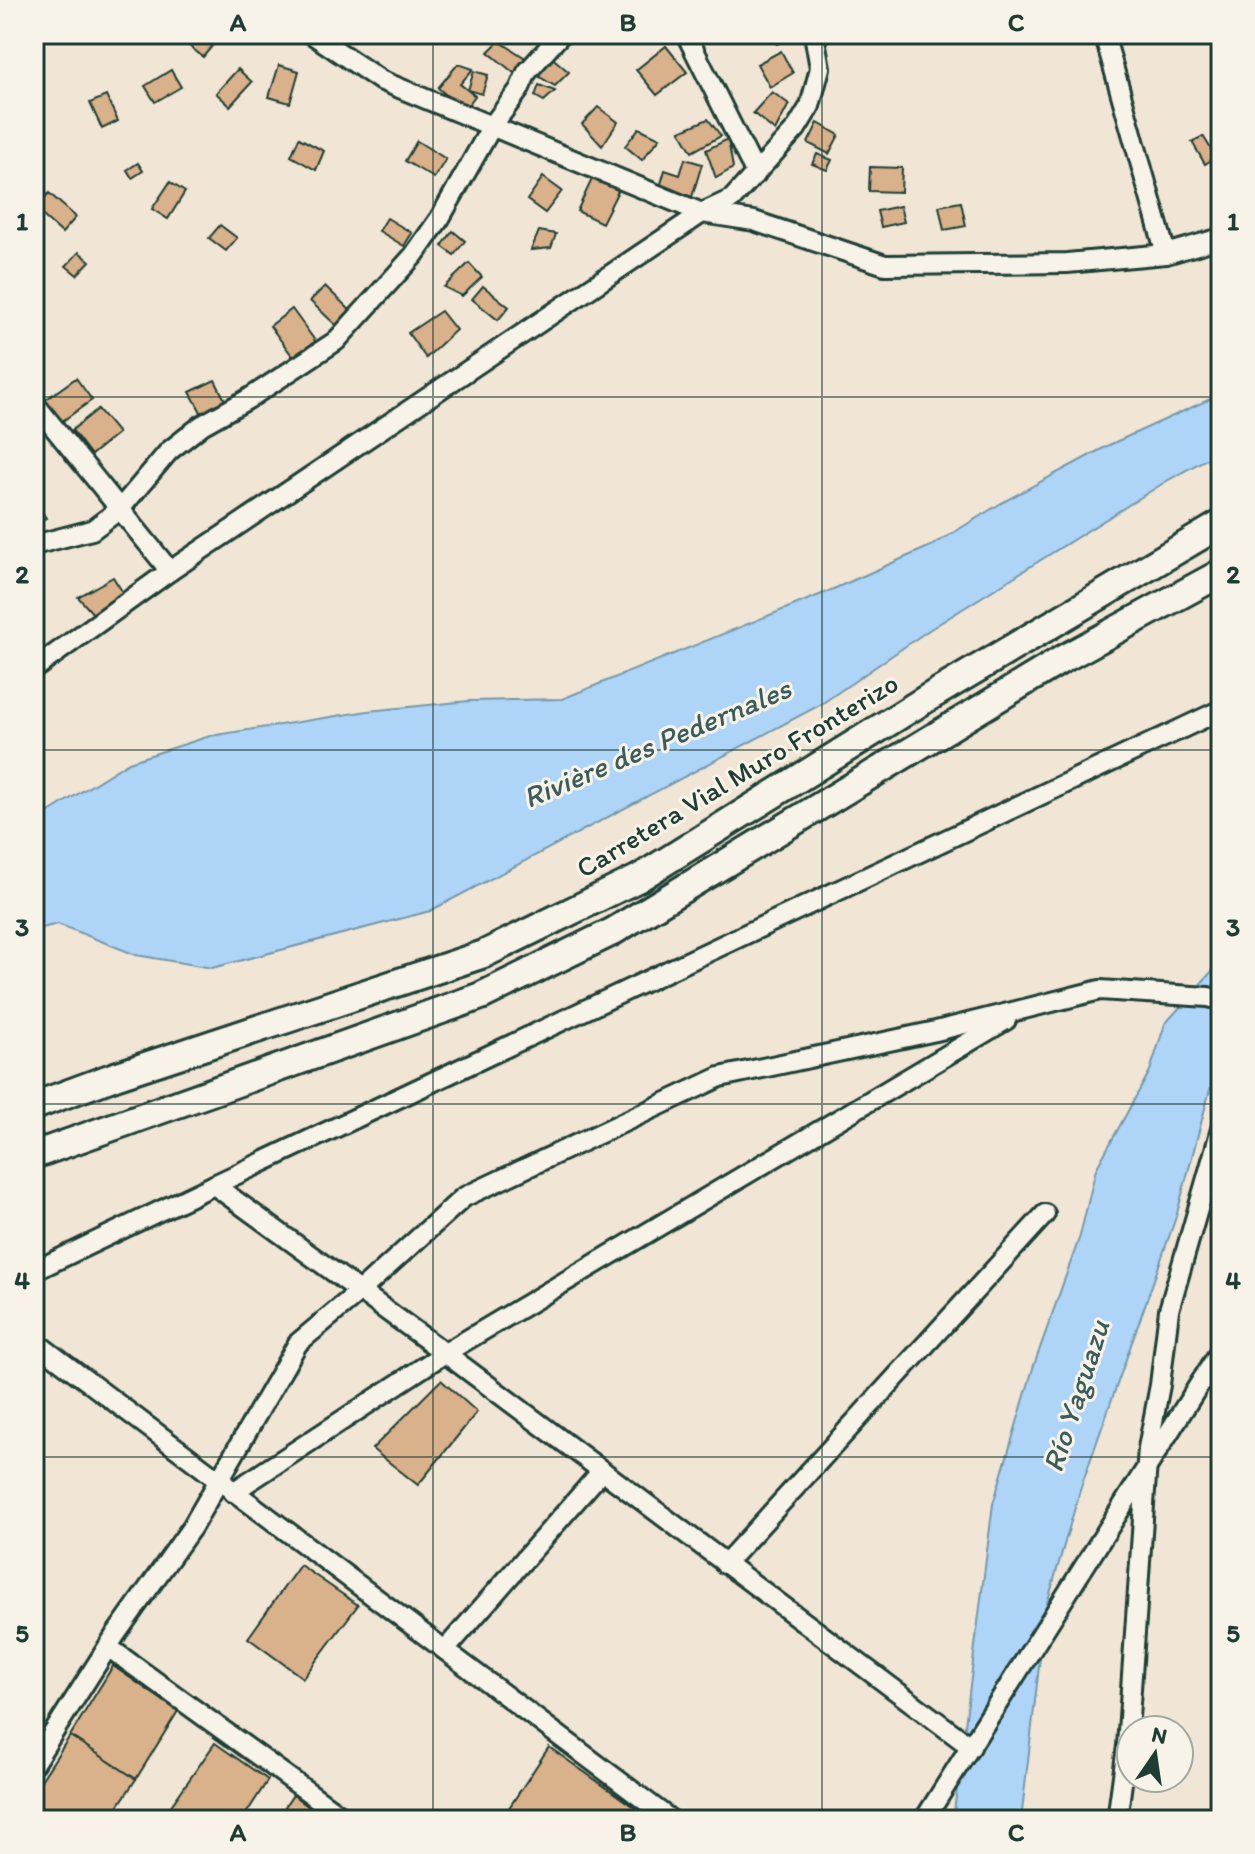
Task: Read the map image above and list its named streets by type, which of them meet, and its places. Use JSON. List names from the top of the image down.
{
  "streets": {
    "street": ["Carretera Vial Muro Fronterizo"]
  },
  "water": ["Rivière des Pedernales", "Río Yaguazu"],
  "north": "top",
  "grid": {
    "columns": ["A", "B", "C"],
    "rows": [
      "1",
      "2",
      "3",
      "4",
      "5"
    ]
  }
}
